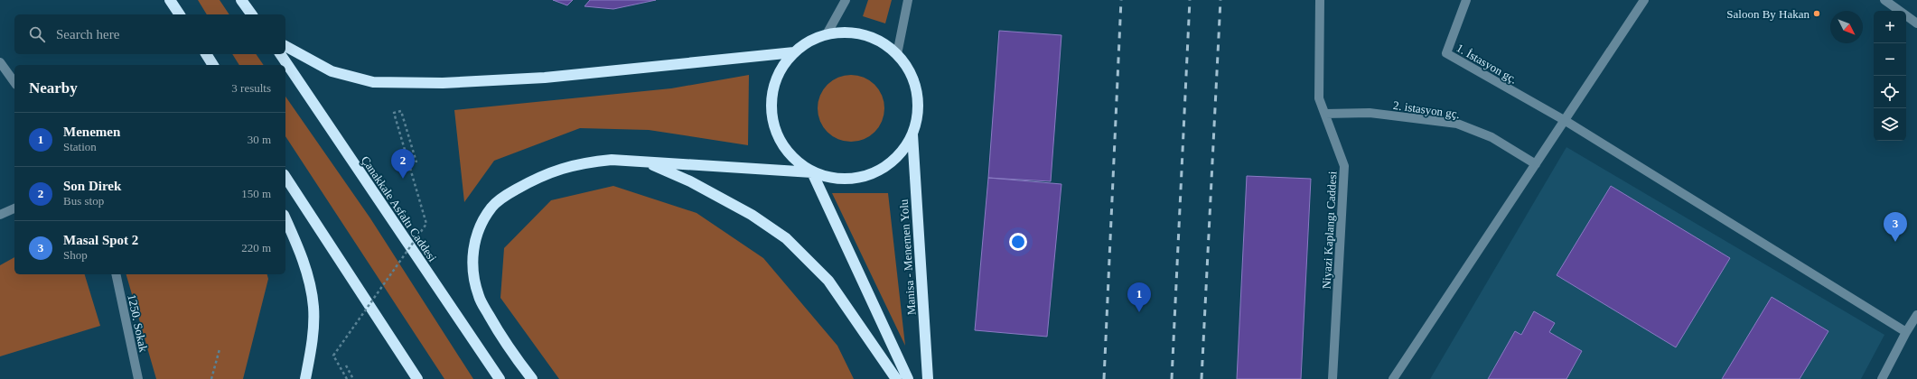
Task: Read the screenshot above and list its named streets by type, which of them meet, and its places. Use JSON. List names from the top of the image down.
{
  "streets": {
    "highway": ["Çanakkale Asfaltı Caddesi", "Manisa - Menemen Yolu"],
    "street": [
      "1. İstasyon gç.",
      "2. istasyon gç.",
      "Niyazi Kaplangı Caddesi",
      "1250. Sokak"
    ]
  },
  "crossings": [
    ["2. istasyon gç.", "Niyazi Kaplangı Caddesi"]
  ],
  "places": ["Saloon By Hakan"],
  "north": "bottom right",
  "page": {
    "map_buttons": ["+", "−"],
    "search": "Search here",
    "heading": ["Nearby", "3 results"],
    "list": [
      {
        "mark": "1",
        "name": "Menemen",
        "note": "Station",
        "value": "30 m"
      },
      {
        "mark": "2",
        "name": "Son Direk",
        "note": "Bus stop",
        "value": "150 m"
      },
      {
        "mark": "3",
        "name": "Masal Spot 2",
        "note": "Shop",
        "value": "220 m"
      }
    ],
    "pins": ["2", "3", "1"]
  }
}
